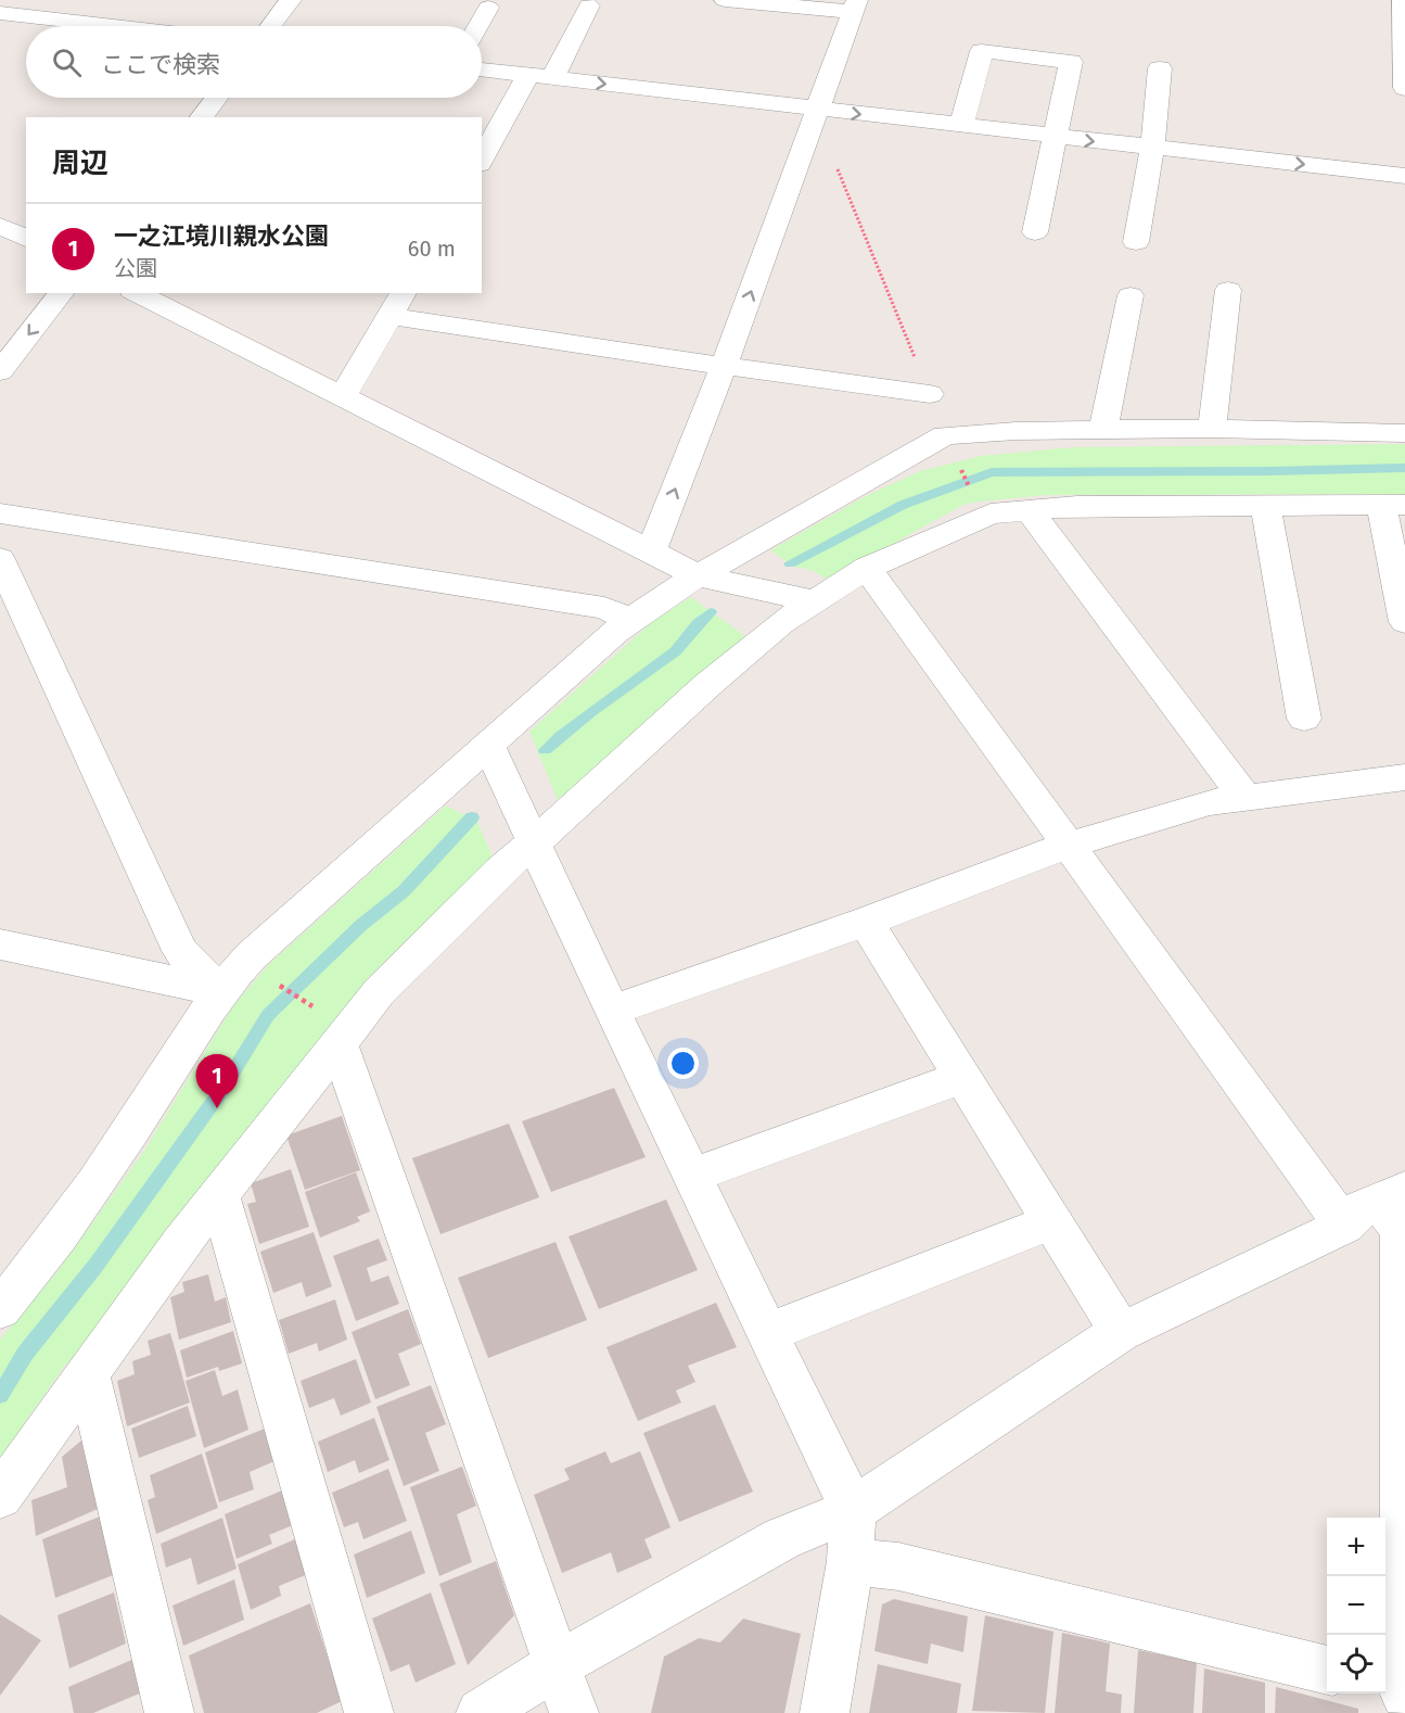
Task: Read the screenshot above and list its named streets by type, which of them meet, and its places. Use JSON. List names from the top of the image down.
{
  "page": {
    "search": "ここで検索",
    "heading": "周辺",
    "list": [
      {
        "mark": "1",
        "name": "一之江境川親水公園",
        "note": "公園",
        "value": "60 m"
      }
    ],
    "pins": "1",
    "map_buttons": ["+", "−"]
  }
}
